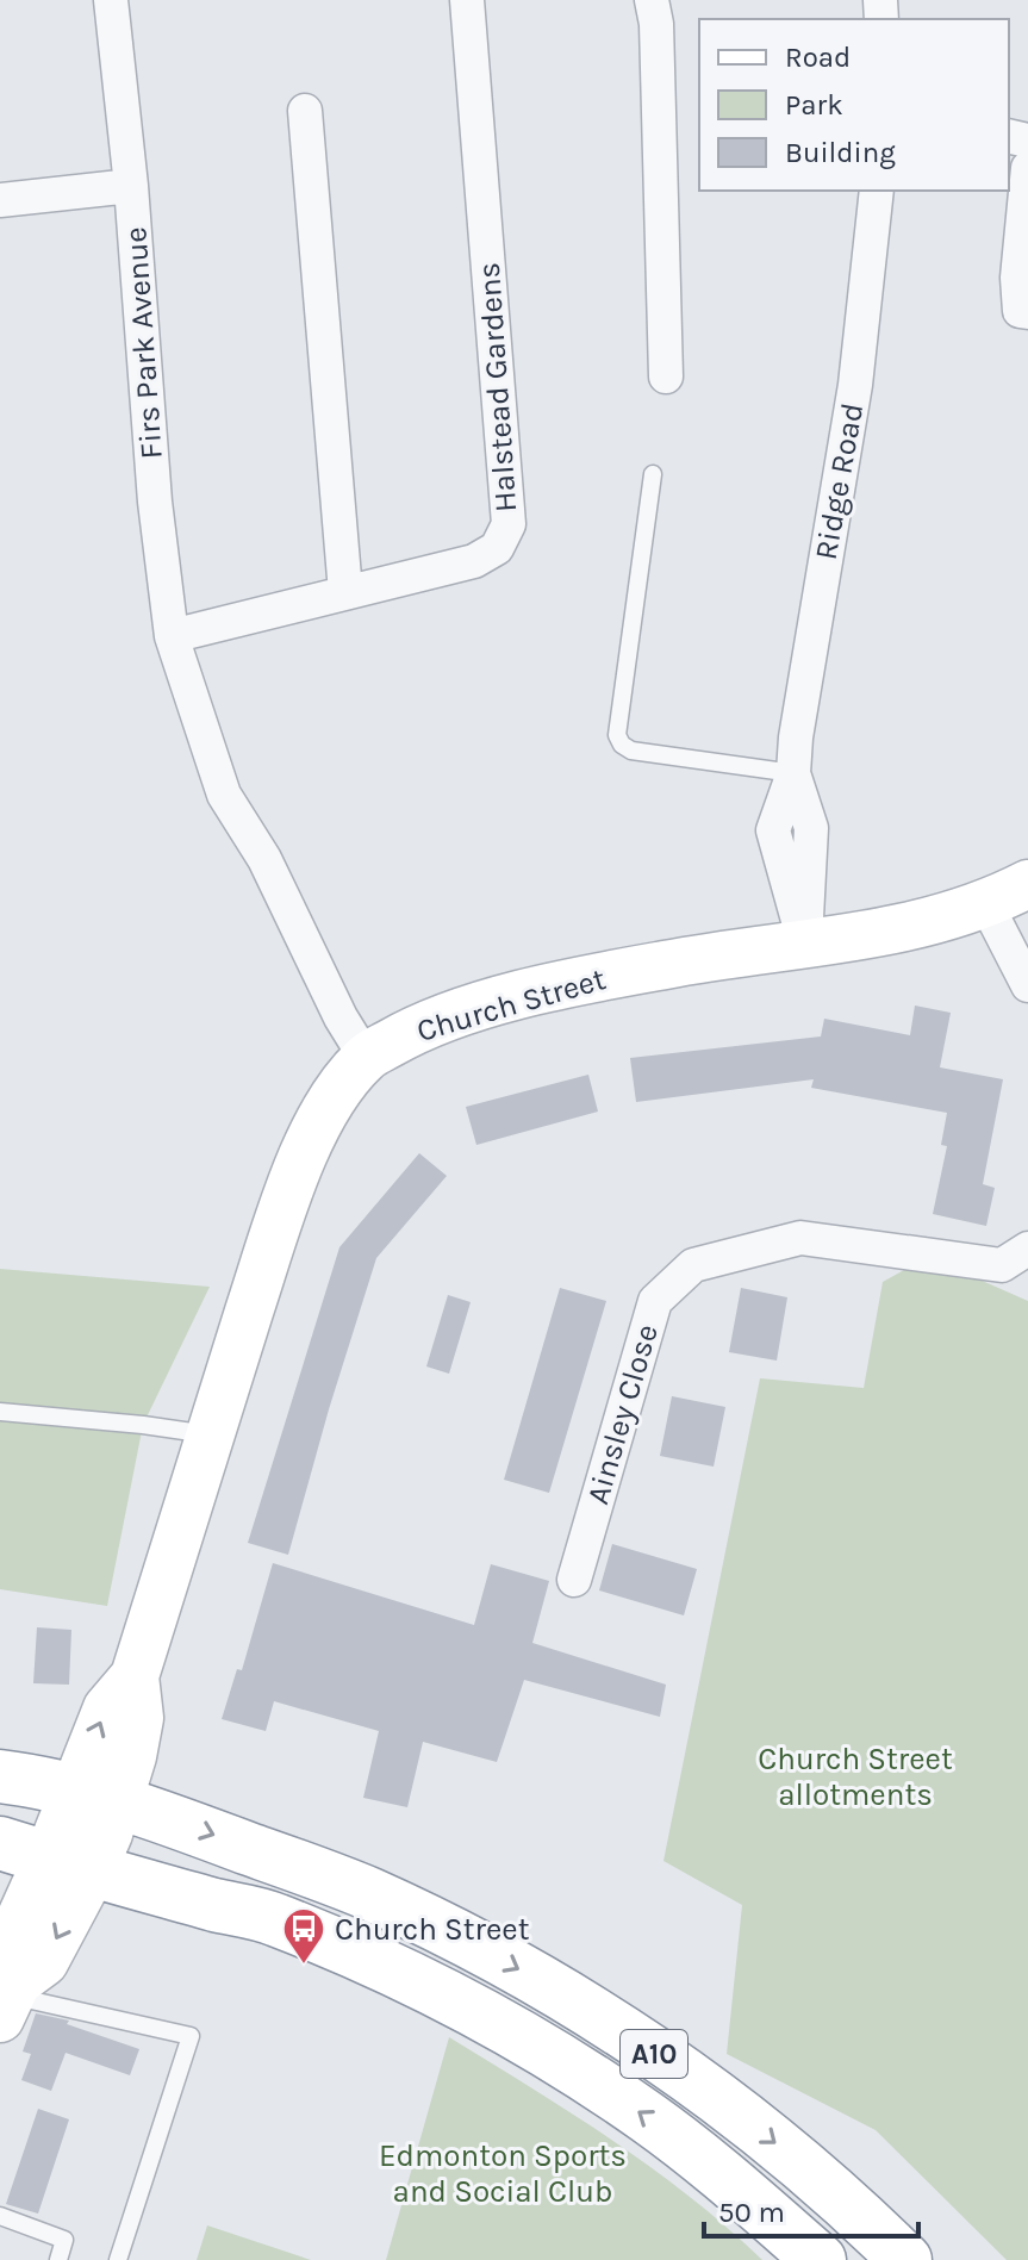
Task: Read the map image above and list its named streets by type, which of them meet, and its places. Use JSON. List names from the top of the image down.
{
  "streets": {
    "highway": ["A10"],
    "main road": ["Church Street"],
    "street": [
      "Firs Park Avenue",
      "Halstead Gardens",
      "Ridge Road",
      "Ainsley Close"
    ]
  },
  "crossings": [
    ["Firs Park Avenue", "Halstead Gardens"],
    ["Firs Park Avenue", "Church Street"],
    ["Ridge Road", "Church Street"],
    ["Church Street", "A10"]
  ],
  "parks": ["Church Street allotments", "Edmonton Sports and Social Club"],
  "places": {
    "bus stop": ["Church Street"]
  },
  "legend": ["Road", "Park", "Building"],
  "scale_bar": "50 m"
}
